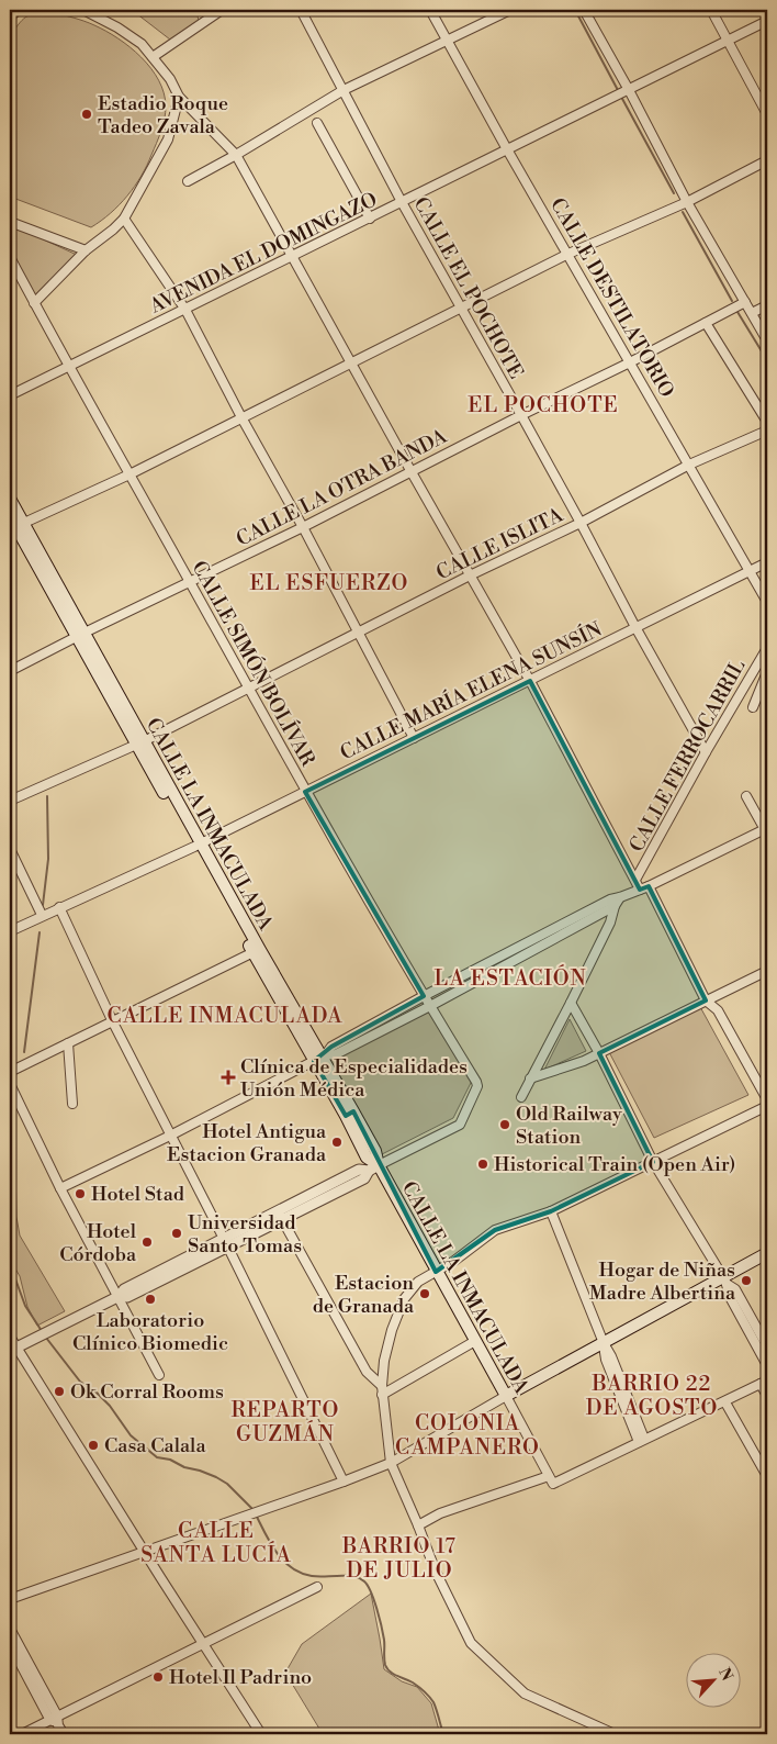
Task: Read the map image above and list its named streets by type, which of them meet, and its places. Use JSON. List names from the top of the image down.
{
  "streets": {
    "main road": ["CALLE LA INMACULADA"],
    "street": [
      "AVENIDA EL DOMINGAZO",
      "CALLE EL POCHOTE",
      "CALLE DESTILATORIO",
      "CALLE LA OTRA BANDA",
      "CALLE ISLITA",
      "CALLE SIMÓN BOLÍVAR",
      "CALLE MARÍA ELENA SUNSÍN",
      "CALLE FERROCARRIL"
    ]
  },
  "crossings": [
    ["AVENIDA EL DOMINGAZO", "CALLE EL POCHOTE"],
    ["AVENIDA EL DOMINGAZO", "CALLE DESTILATORIO"],
    ["AVENIDA EL DOMINGAZO", "CALLE SIMÓN BOLÍVAR"],
    ["CALLE EL POCHOTE", "CALLE LA OTRA BANDA"],
    ["CALLE EL POCHOTE", "CALLE ISLITA"],
    ["CALLE EL POCHOTE", "CALLE MARÍA ELENA SUNSÍN"],
    ["CALLE EL POCHOTE", "CALLE FERROCARRIL"],
    ["CALLE DESTILATORIO", "CALLE LA OTRA BANDA"],
    ["CALLE DESTILATORIO", "CALLE ISLITA"],
    ["CALLE DESTILATORIO", "CALLE MARÍA ELENA SUNSÍN"],
    ["CALLE LA OTRA BANDA", "CALLE SIMÓN BOLÍVAR"],
    ["CALLE LA OTRA BANDA", "CALLE LA INMACULADA"],
    ["CALLE ISLITA", "CALLE SIMÓN BOLÍVAR"],
    ["CALLE ISLITA", "CALLE LA INMACULADA"],
    ["CALLE SIMÓN BOLÍVAR", "CALLE MARÍA ELENA SUNSÍN"],
    ["CALLE SIMÓN BOLÍVAR", "CALLE LA INMACULADA"],
    ["CALLE MARÍA ELENA SUNSÍN", "CALLE LA INMACULADA"]
  ],
  "districts": [
    "EL POCHOTE",
    "EL ESFUERZO",
    "LA ESTACIÓN",
    "CALLE INMACULADA",
    "BARRIO 22 DE AGOSTO",
    "REPARTO GUZMÁN",
    "COLONIA CAMPANERO",
    "CALLE SANTA LUCÍA",
    "BARRIO 17 DE JULIO"
  ],
  "places": {
    "other": [
      "Estadio Roque Tadeo Zavala",
      "Old Railway Station",
      "Hotel Antigua Estacion Granada",
      "Historical Train (Open Air)",
      "Hotel Stad",
      "Universidad Santo Tomas",
      "Hotel Córdoba",
      "Hogar de Niñas Madre Albertina",
      "Estacion de Granada",
      "Laboratorio Clínico Biomedic",
      "Ok Corral Rooms",
      "Casa Calala",
      "Hotel Il Padrino"
    ],
    "health": ["Clínica de Especialidades Unión Médica"]
  },
  "north": "top right"
}
